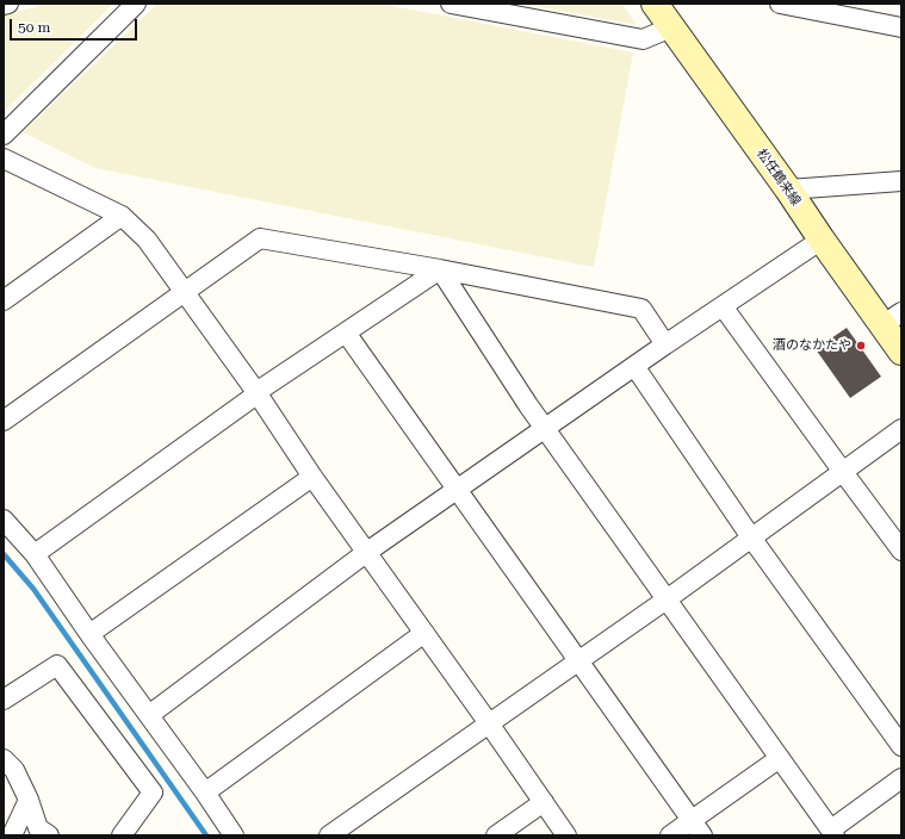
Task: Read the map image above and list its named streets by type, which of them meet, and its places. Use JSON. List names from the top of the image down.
{
  "streets": {
    "main road": ["松任鶴来線"]
  },
  "places": ["酒のなかたや"],
  "scale_bar": "50 m"
}
